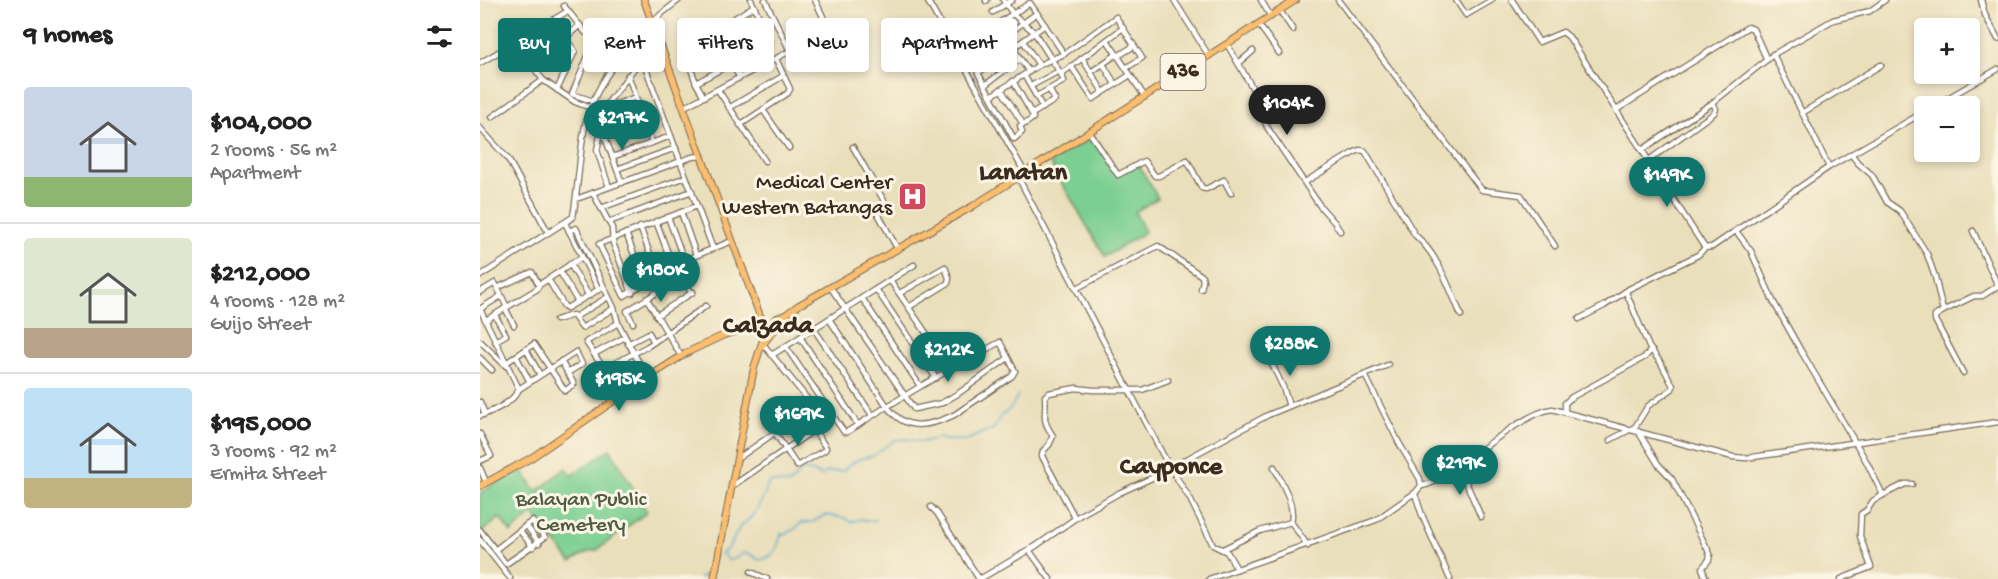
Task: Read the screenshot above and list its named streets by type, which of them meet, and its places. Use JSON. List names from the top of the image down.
{
  "streets": {
    "main road": ["436"]
  },
  "districts": ["Lanatan", "Calzada", "Cayponce"],
  "parks": ["Balayan Public Cemetery"],
  "places": {
    "hospital": ["Medical Center Western Batangas"]
  },
  "page": {
    "heading": "9 homes",
    "map_buttons": ["+", "−"],
    "chip": [
      "Buy",
      "Rent",
      "Filters",
      "New",
      "Apartment"
    ],
    "list": [
      {
        "name": "$104,000",
        "note": "2 rooms · 56 m² · Apartment"
      },
      {
        "name": "$212,000",
        "note": "4 rooms · 128 m² · Guijo Street"
      },
      {
        "name": "$195,000",
        "note": "3 rooms · 92 m² · Ermita Street"
      }
    ],
    "price": [
      "$104K",
      "$217K",
      "$149K",
      "$180K",
      "$288K",
      "$212K",
      "$195K",
      "$169K",
      "$219K"
    ]
  }
}
